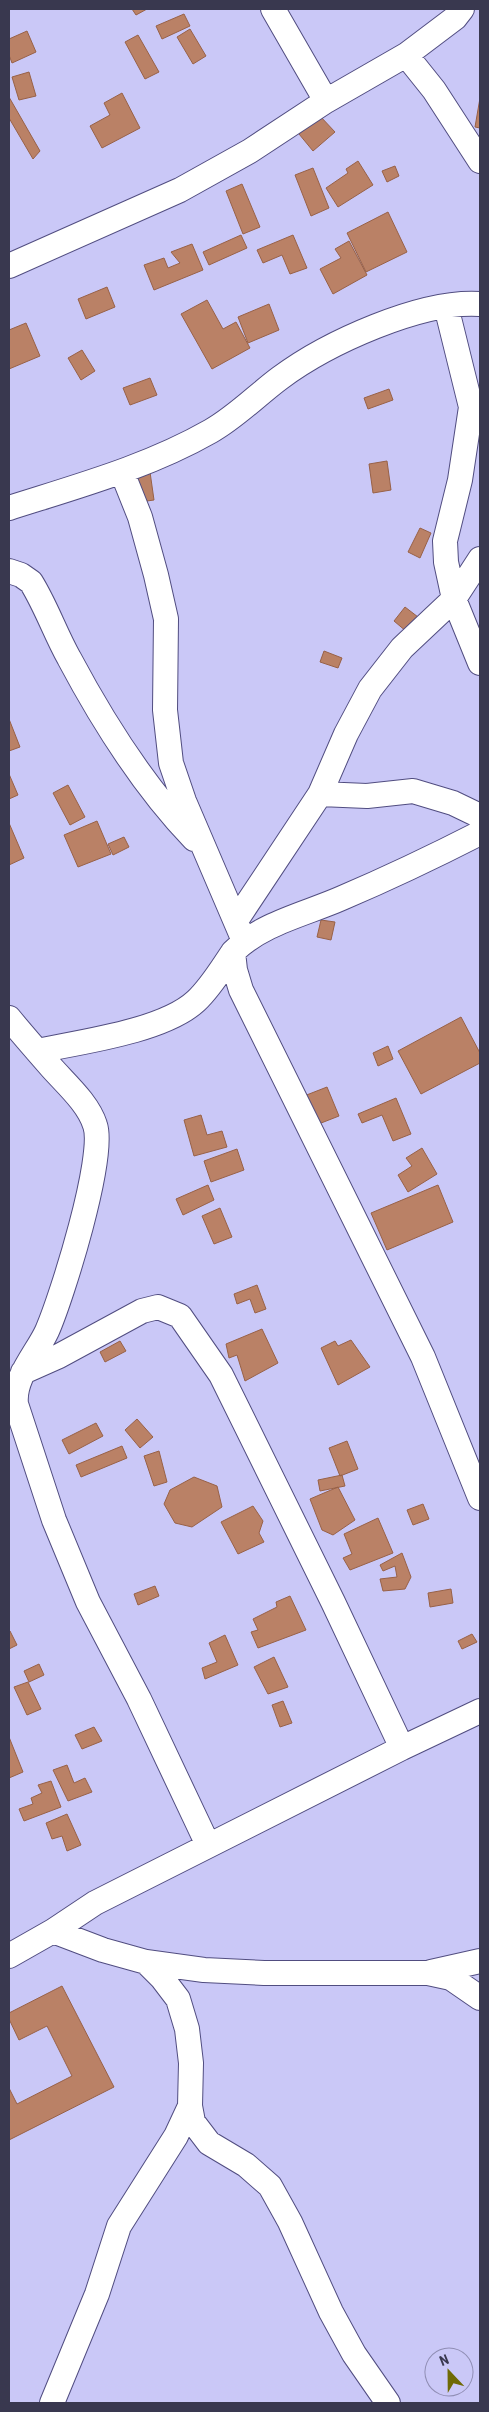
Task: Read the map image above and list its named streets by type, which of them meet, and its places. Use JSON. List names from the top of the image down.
{
  "north": "top"
}
